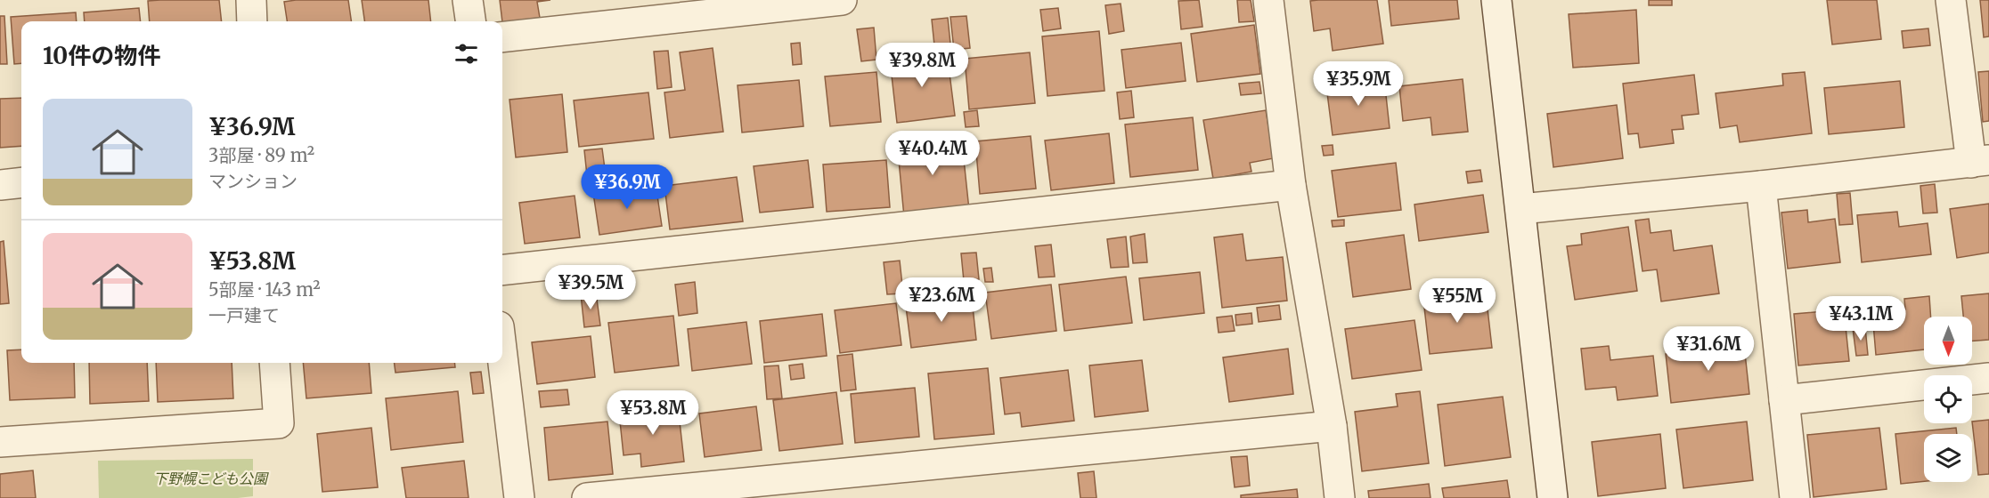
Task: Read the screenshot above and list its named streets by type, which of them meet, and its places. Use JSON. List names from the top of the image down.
{
  "parks": ["下野幌こども公園"],
  "north": "bottom",
  "page": {
    "heading": "10件の物件",
    "price": [
      "¥39.8M",
      "¥35.9M",
      "¥40.4M",
      "¥36.9M",
      "¥39.5M",
      "¥23.6M",
      "¥55M",
      "¥43.1M",
      "¥31.6M",
      "¥53.8M"
    ],
    "list": [
      {
        "name": "¥36.9M",
        "note": "3部屋 · 89 m² · マンション"
      },
      {
        "name": "¥53.8M",
        "note": "5部屋 · 143 m² · 一戸建て"
      }
    ]
  }
}
